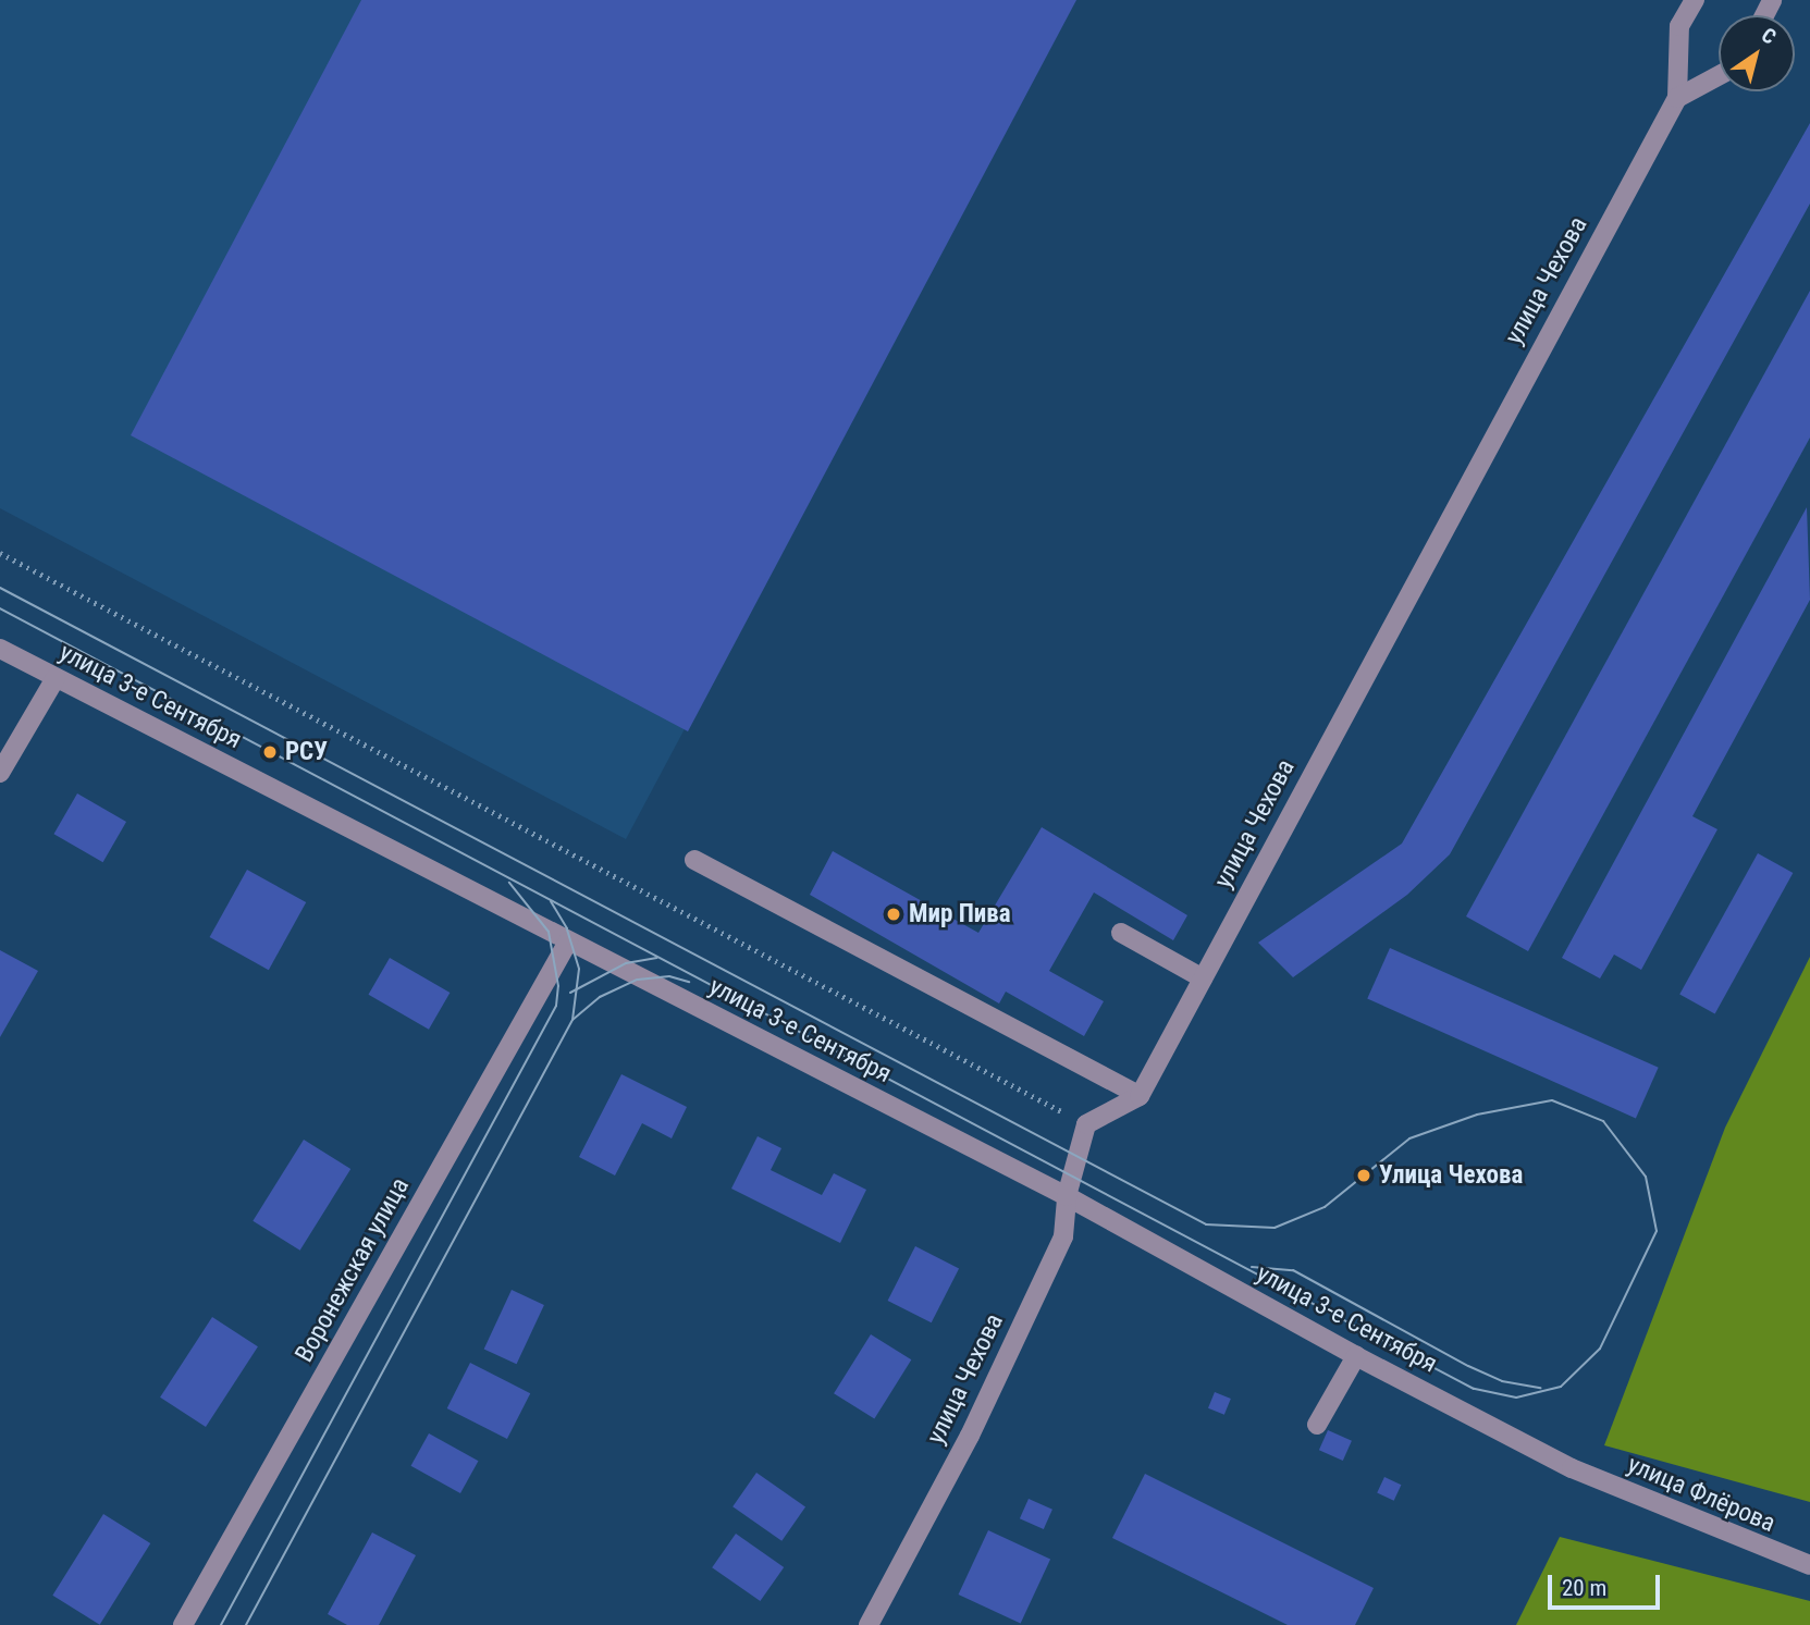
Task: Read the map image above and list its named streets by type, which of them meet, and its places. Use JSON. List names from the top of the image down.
{
  "streets": {
    "street": [
      "улица Чехова",
      "улица 3-е Сентября",
      "Воронежская улица",
      "улица Флёрова"
    ]
  },
  "crossings": [
    ["улица Чехова", "улица 3-е Сентября"],
    ["улица 3-е Сентября", "Воронежская улица"],
    ["улица 3-е Сентября", "улица Флёрова"]
  ],
  "places": ["РСУ", "Мир Пива", "Улица Чехова"],
  "scale_bar": "20 m",
  "north": "top right"
}
